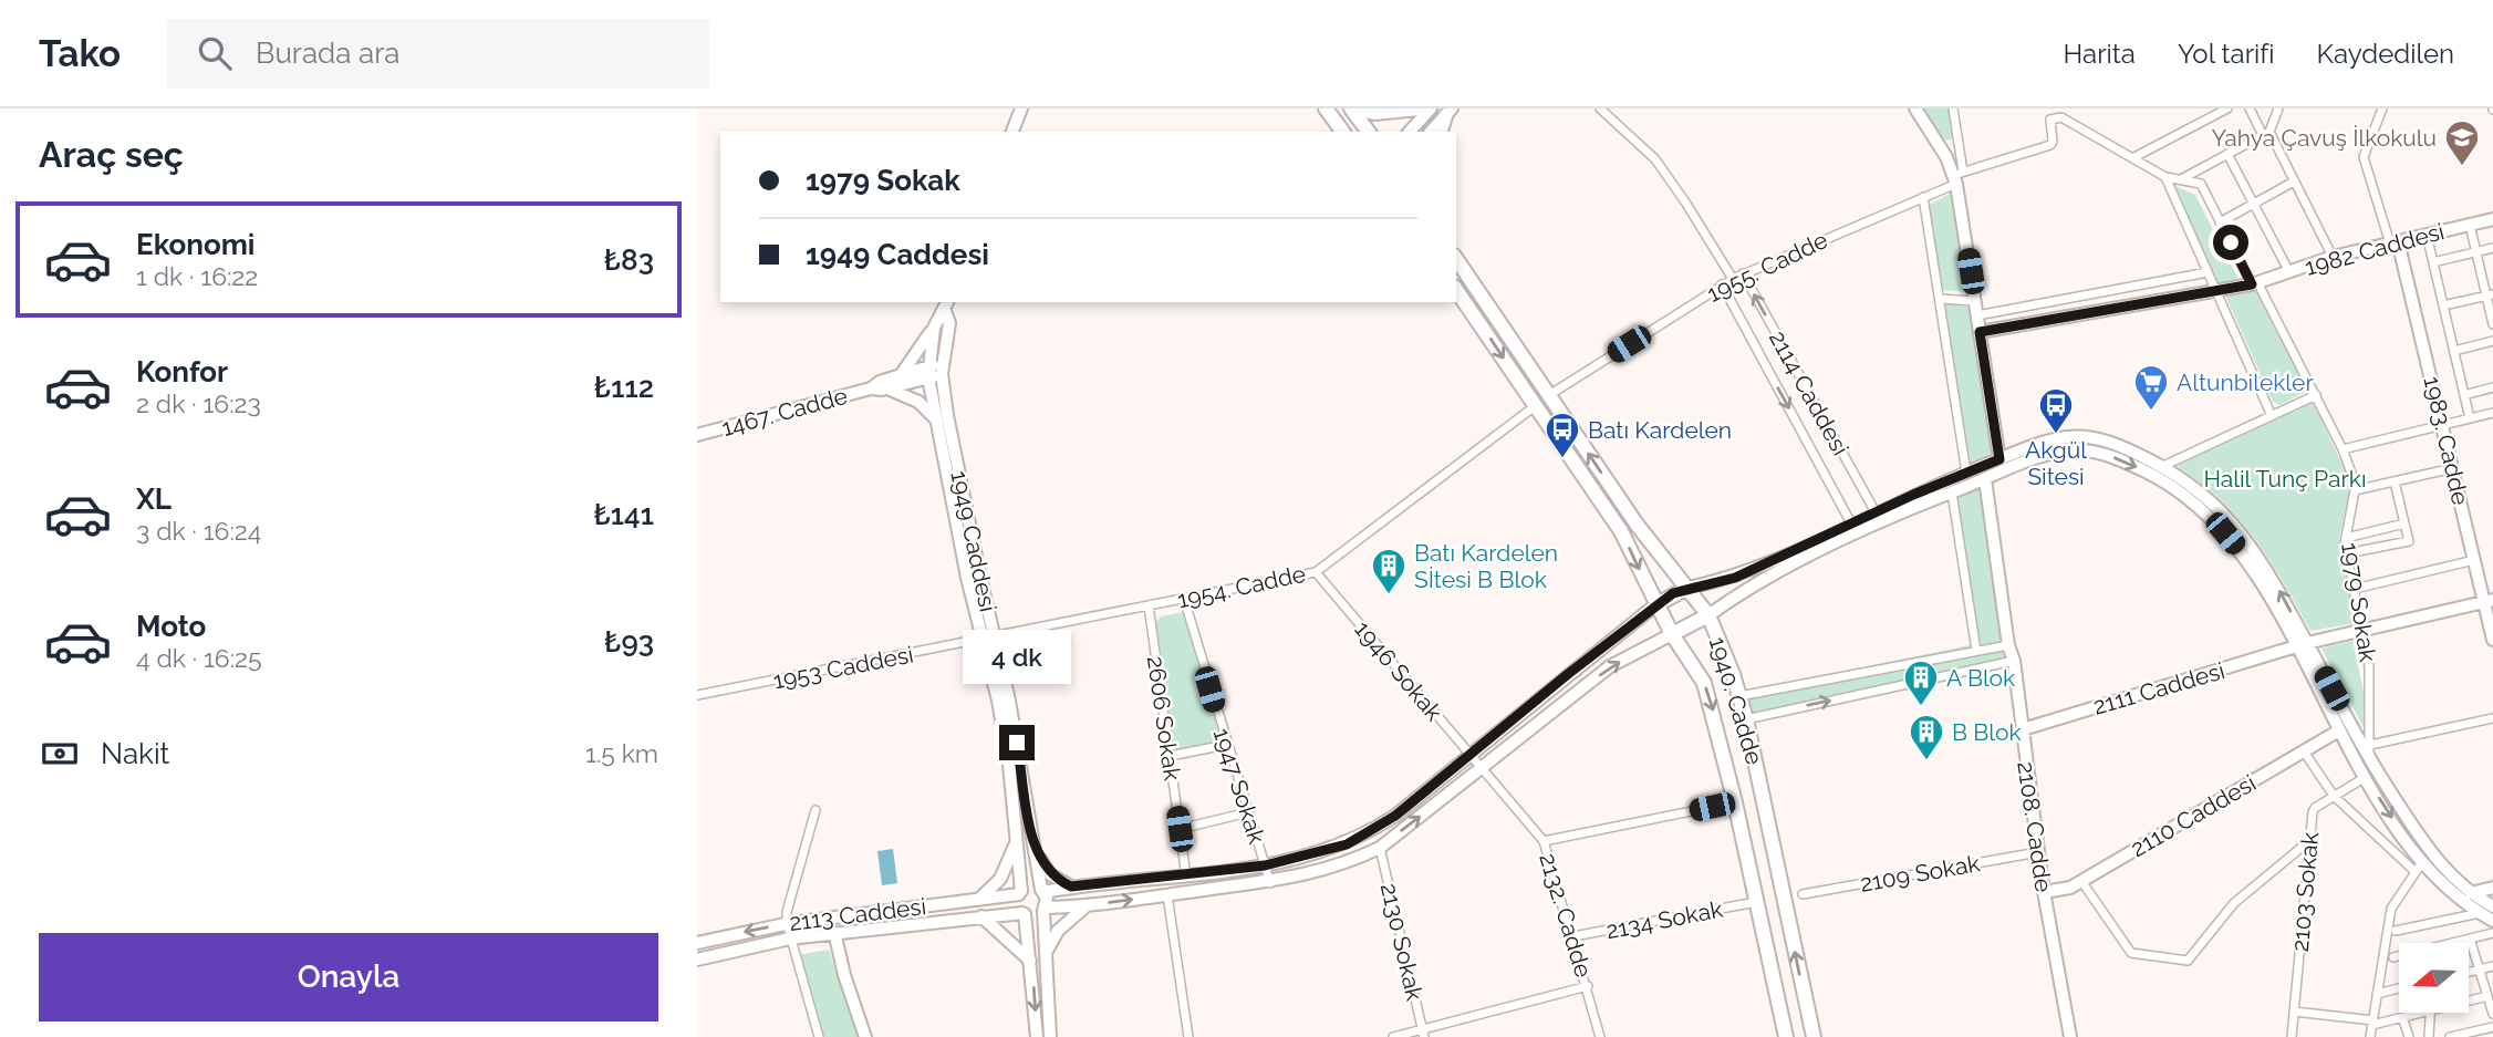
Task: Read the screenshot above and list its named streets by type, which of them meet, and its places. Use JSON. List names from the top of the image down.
{
  "streets": {
    "main road": ["1940. Cadde"],
    "street": [
      "1982 Caddesi",
      "1955. Cadde",
      "2114 Caddesi",
      "1467. Cadde",
      "1983. Cadde",
      "1949 Caddesi",
      "1954. Cadde",
      "1979 Sokak",
      "1953 Caddesi",
      "1946 Sokak",
      "2111 Caddesi",
      "2606 Sokak",
      "1947 Sokak",
      "2110 Caddesi",
      "2108. Cadde",
      "2109 Sokak",
      "2103 Sokak",
      "2113 Caddesi",
      "2132. Cadde",
      "2134 Sokak",
      "2130 Sokak"
    ]
  },
  "crossings": [
    ["1982 Caddesi", "1983. Cadde"],
    ["1982 Caddesi", "1979 Sokak"],
    ["1955. Cadde", "2114 Caddesi"],
    ["1955. Cadde", "1979 Sokak"],
    ["1955. Cadde", "1940. Cadde"],
    ["1467. Cadde", "1949 Caddesi"],
    ["1983. Cadde", "2111 Caddesi"],
    ["1949 Caddesi", "1954. Cadde"],
    ["1949 Caddesi", "1953 Caddesi"],
    ["1949 Caddesi", "2113 Caddesi"],
    ["1954. Cadde", "1953 Caddesi"],
    ["1954. Cadde", "1946 Sokak"],
    ["1954. Cadde", "1940. Cadde"],
    ["1954. Cadde", "2606 Sokak"],
    ["1954. Cadde", "1947 Sokak"],
    ["1979 Sokak", "2111 Caddesi"],
    ["1946 Sokak", "2132. Cadde"],
    ["2111 Caddesi", "2108. Cadde"],
    ["1940. Cadde", "2134 Sokak"],
    ["2110 Caddesi", "2108. Cadde"],
    ["2108. Cadde", "2109 Sokak"],
    ["2132. Cadde", "2134 Sokak"]
  ],
  "parks": ["Halil Tunç Parkı"],
  "places": {
    "school or university": ["Yahya Çavuş İlkokulu"],
    "supermarket": ["Altunbilekler"],
    "bus stop": ["Akgül Sitesi", "Batı Kardelen"],
    "building": ["Batı Kardelen Sİtesi B Blok", "A Blok", "B Blok"]
  },
  "north": "left",
  "page": {
    "header": "Tako",
    "search": "Burada ara",
    "nav": ["Harita", "Yol tarifi", "Kaydedilen"],
    "heading": "Araç seç",
    "banner": ["1979 Sokak", "1949 Caddesi"],
    "list": [
      {
        "name": "Ekonomi",
        "note": "1 dk · 16:22",
        "value": "₺83"
      },
      {
        "name": "Konfor",
        "note": "2 dk · 16:23",
        "value": "₺112"
      },
      {
        "name": "XL",
        "note": "3 dk · 16:24",
        "value": "₺141"
      },
      {
        "name": "Moto",
        "note": "4 dk · 16:25",
        "value": "₺93"
      }
    ],
    "bubble": "4 dk",
    "pay": ["Nakit", "1.5 km"],
    "buttons": "Onayla"
  }
}
